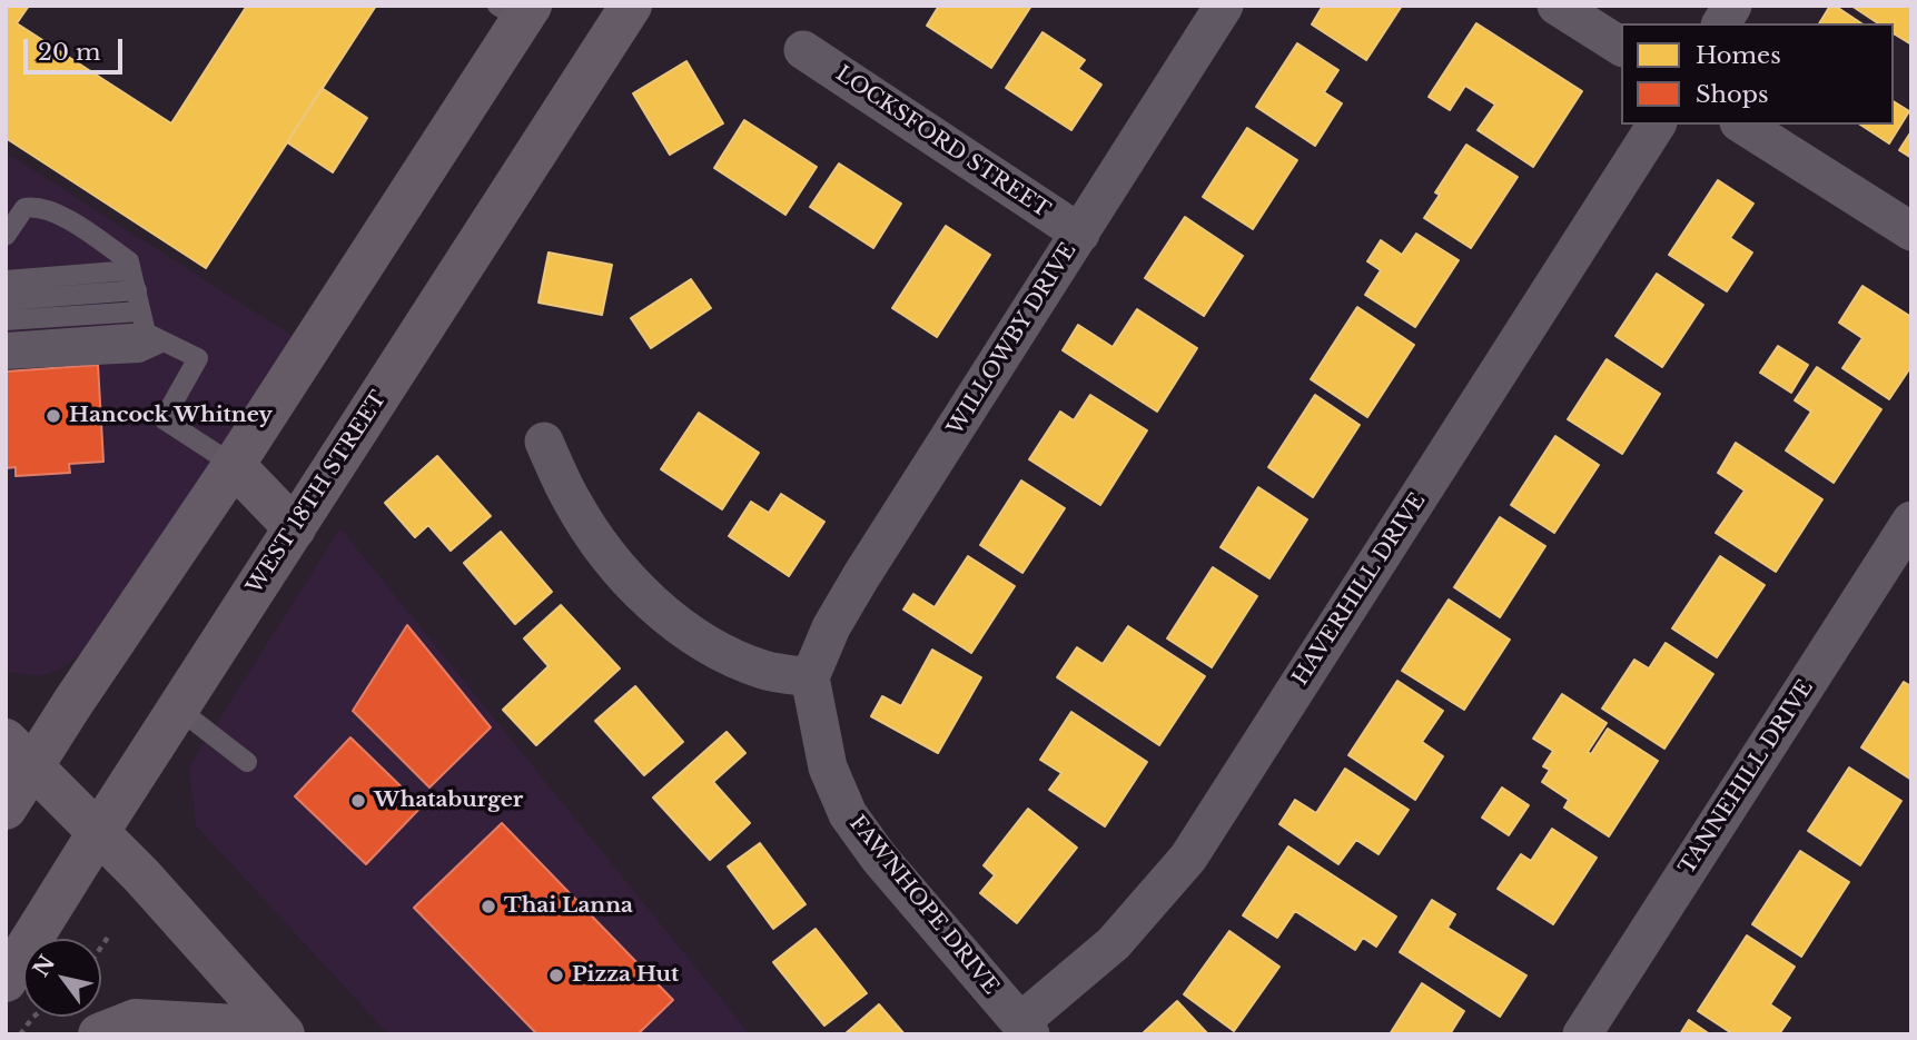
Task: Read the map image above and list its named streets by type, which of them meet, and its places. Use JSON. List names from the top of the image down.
{
  "streets": {
    "main road": ["WEST 18TH STREET"],
    "street": [
      "LOCKSFORD STREET",
      "WILLOWBY DRIVE",
      "HAVERHILL DRIVE",
      "TANNEHILL DRIVE",
      "FAWNHOPE DRIVE"
    ]
  },
  "crossings": [
    ["LOCKSFORD STREET", "WILLOWBY DRIVE"],
    ["WILLOWBY DRIVE", "FAWNHOPE DRIVE"],
    ["HAVERHILL DRIVE", "FAWNHOPE DRIVE"]
  ],
  "places": [
    "Hancock Whitney",
    "Whataburger",
    "Thai Lanna",
    "Pizza Hut"
  ],
  "legend": ["Homes", "Shops"],
  "scale_bar": "20 m",
  "north": "top left"
}
